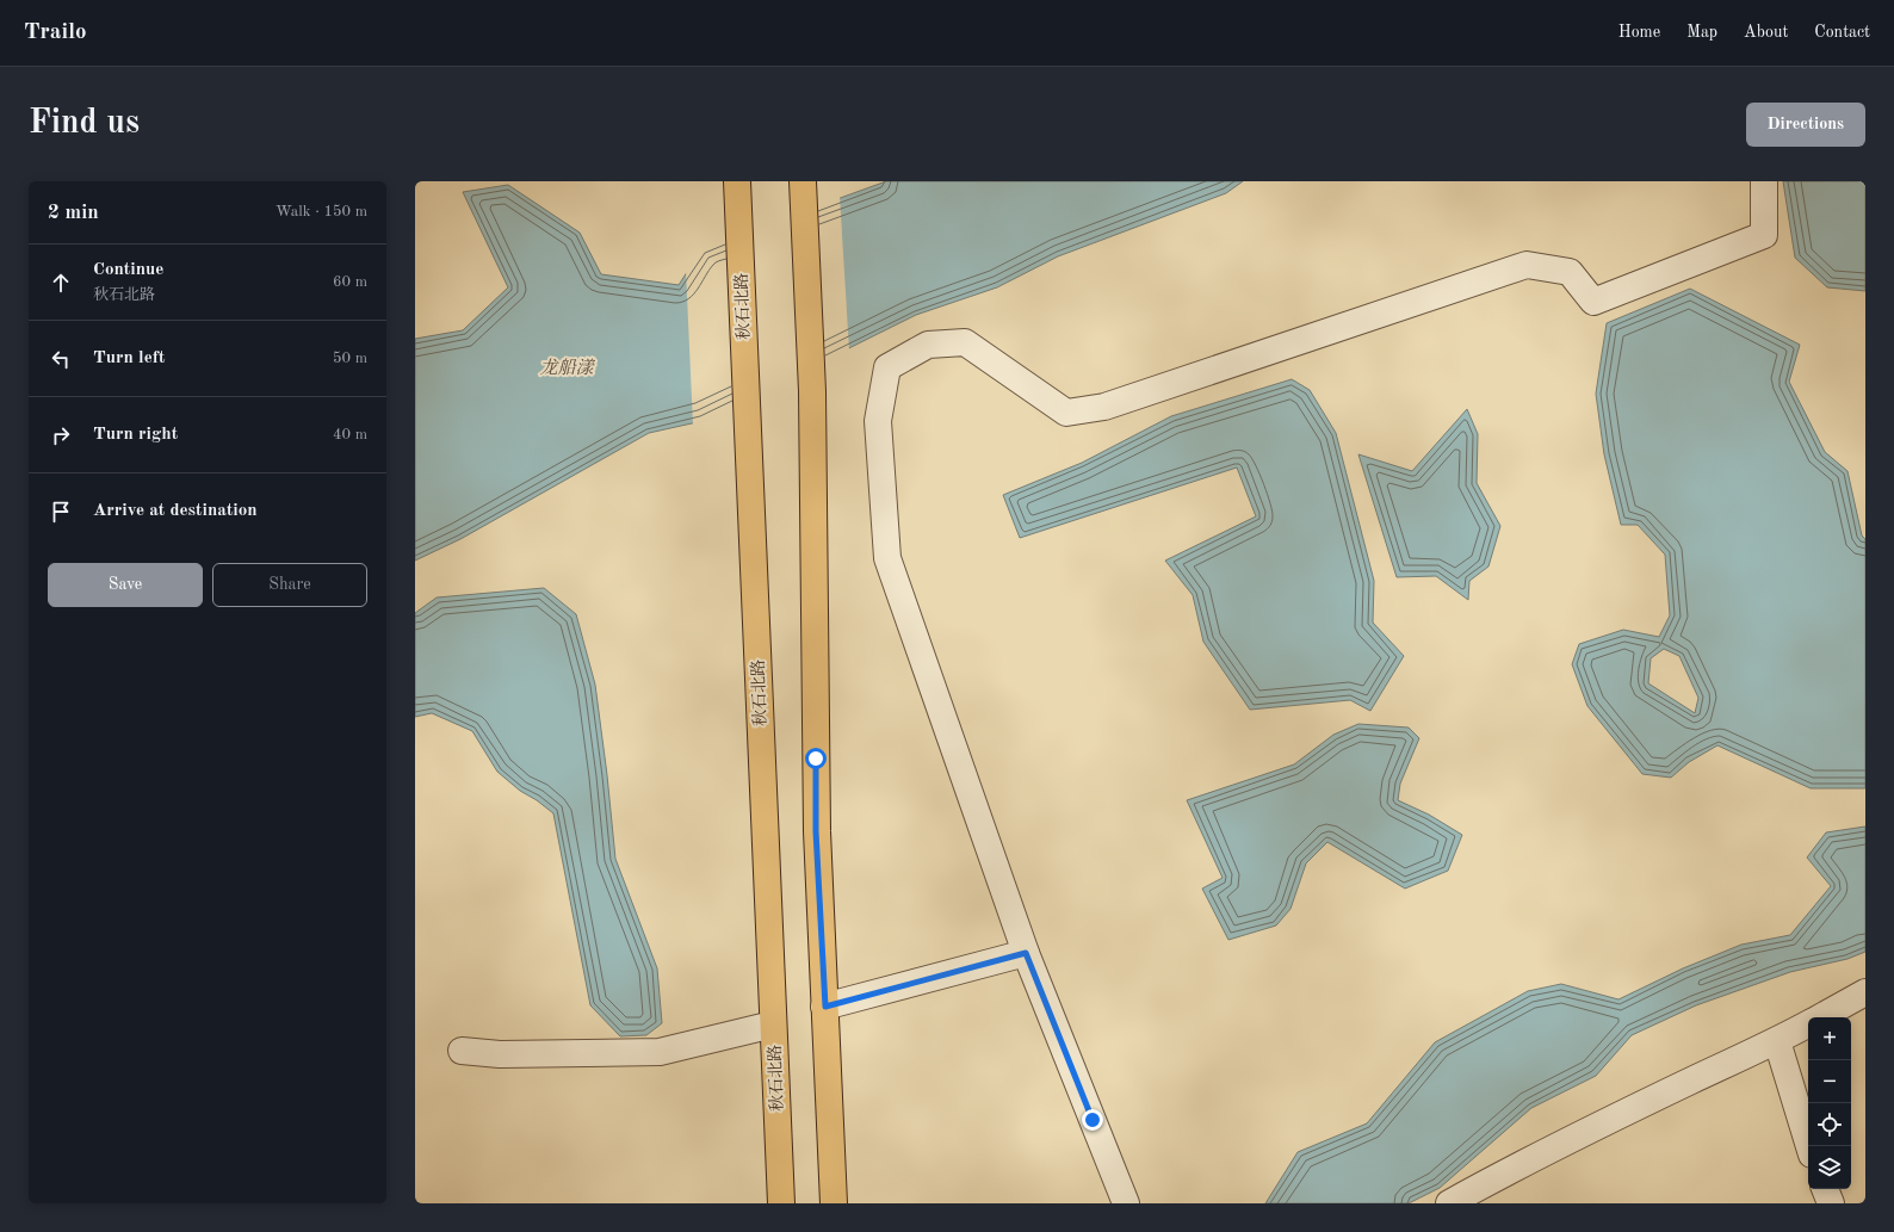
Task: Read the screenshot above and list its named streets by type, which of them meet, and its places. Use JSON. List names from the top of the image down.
{
  "streets": {
    "main road": ["秋石北路"]
  },
  "water": ["龙船漾"],
  "page": {
    "header": "Trailo",
    "nav": [
      "Home",
      "Map",
      "About",
      "Contact"
    ],
    "buttons": [
      "Directions",
      ["Save", "Share"]
    ],
    "title": "Find us",
    "heading": ["2 min", "Walk · 150 m"],
    "list": [
      ["Continue", "秋石北路", "60 m"],
      ["Turn left", "50 m"],
      ["Turn right", "40 m"],
      "Arrive at destination"
    ],
    "map_buttons": ["+", "−"]
  }
}
